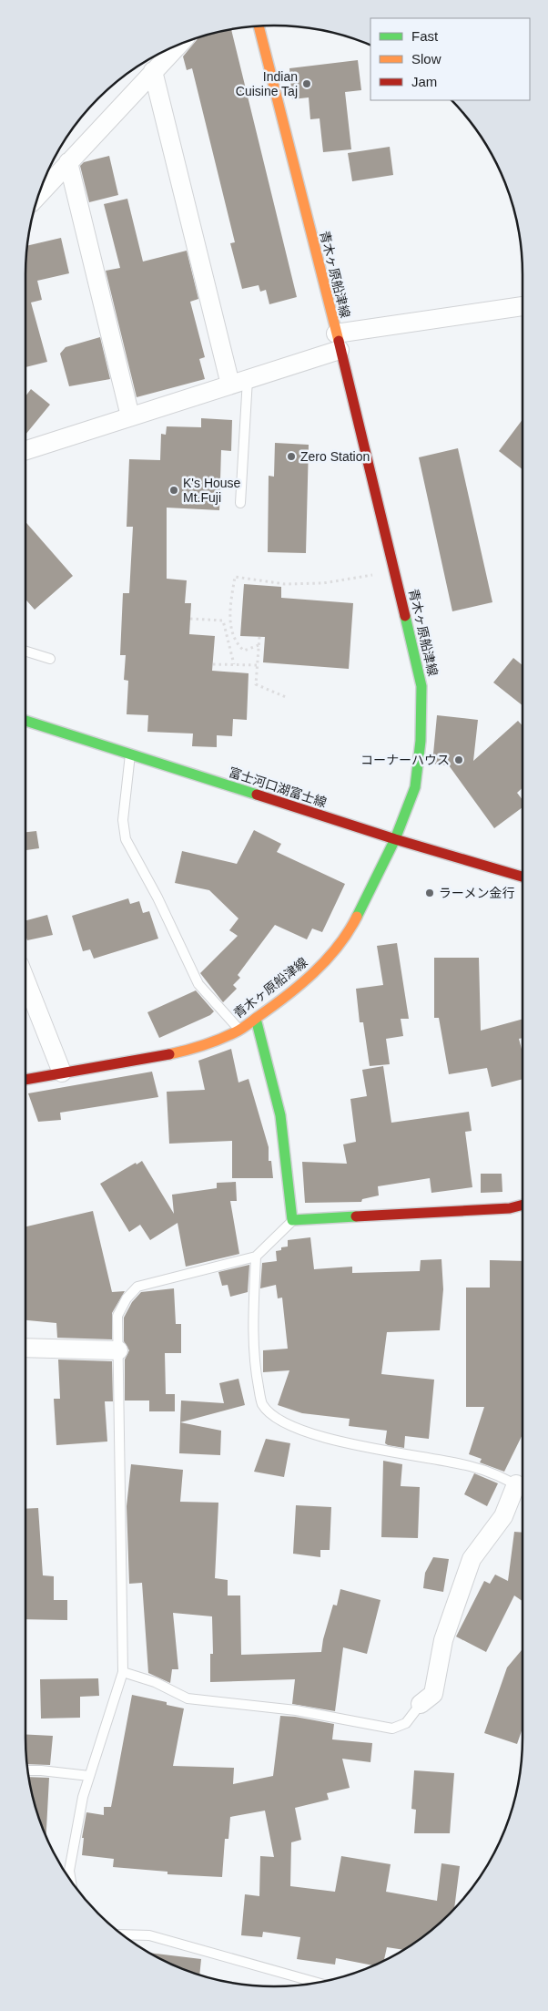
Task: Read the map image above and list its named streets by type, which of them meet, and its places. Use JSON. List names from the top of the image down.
{
  "streets": {
    "main road": ["青木ヶ原船津線", "富士河口湖富士線"]
  },
  "crossings": [
    ["青木ヶ原船津線", "富士河口湖富士線"]
  ],
  "places": [
    "Indian Cuisine Taj",
    "Zero Station",
    "K's House Mt.Fuji",
    "コーナーハウス",
    "ラーメン金行"
  ],
  "legend": ["Fast", "Slow", "Jam"]
}
